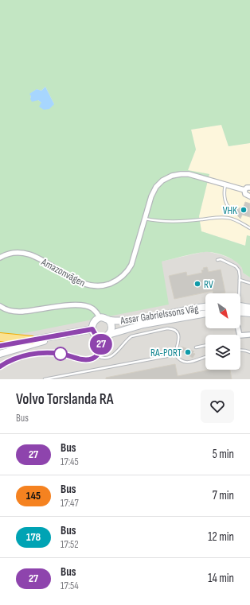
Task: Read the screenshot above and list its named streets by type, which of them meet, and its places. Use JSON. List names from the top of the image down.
{
  "streets": {
    "street": ["Amazonvägen", "Assar Gabrielssons Väg"]
  },
  "places": ["VHK", "RV", "RA-PORT"],
  "lines": ["bus line 27"],
  "north": "bottom right",
  "page": {
    "on_map": "27",
    "heading": ["Volvo Torslanda RA", "Bus"],
    "list": [
      {
        "mark": "27",
        "name": "Bus",
        "note": "17:45",
        "value": "5 min"
      },
      {
        "mark": "145",
        "name": "Bus",
        "note": "17:47",
        "value": "7 min"
      },
      {
        "mark": "178",
        "name": "Bus",
        "note": "17:52",
        "value": "12 min"
      },
      {
        "mark": "27",
        "name": "Bus",
        "note": "17:54",
        "value": "14 min"
      }
    ]
  }
}
